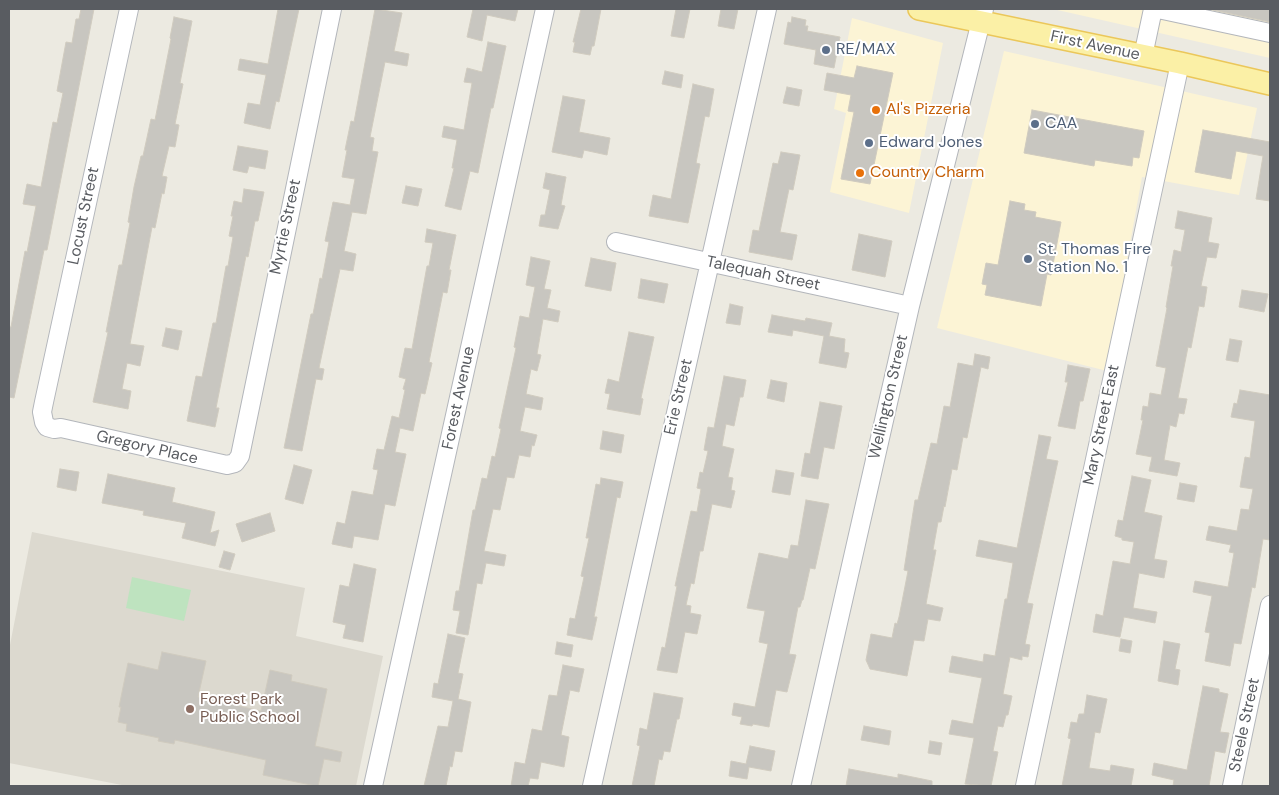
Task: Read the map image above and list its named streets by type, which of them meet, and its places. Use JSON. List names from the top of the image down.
{
  "streets": {
    "main road": ["First Avenue"],
    "street": [
      "Locust Street",
      "Myrtie Street",
      "Talequah Street",
      "Erie Street",
      "Wellington Street",
      "Forest Avenue",
      "Mary Street East",
      "Gregory Place",
      "Steele Street"
    ]
  },
  "crossings": [
    ["First Avenue", "Wellington Street"],
    ["First Avenue", "Mary Street East"],
    ["Locust Street", "Gregory Place"],
    ["Myrtie Street", "Gregory Place"],
    ["Talequah Street", "Erie Street"],
    ["Talequah Street", "Wellington Street"]
  ],
  "places": [
    "RE/MAX",
    "Al's Pizzeria",
    "CAA",
    "Edward Jones",
    "Country Charm",
    "St. Thomas Fire Station No. 1",
    "Forest Park Public School"
  ]
}
